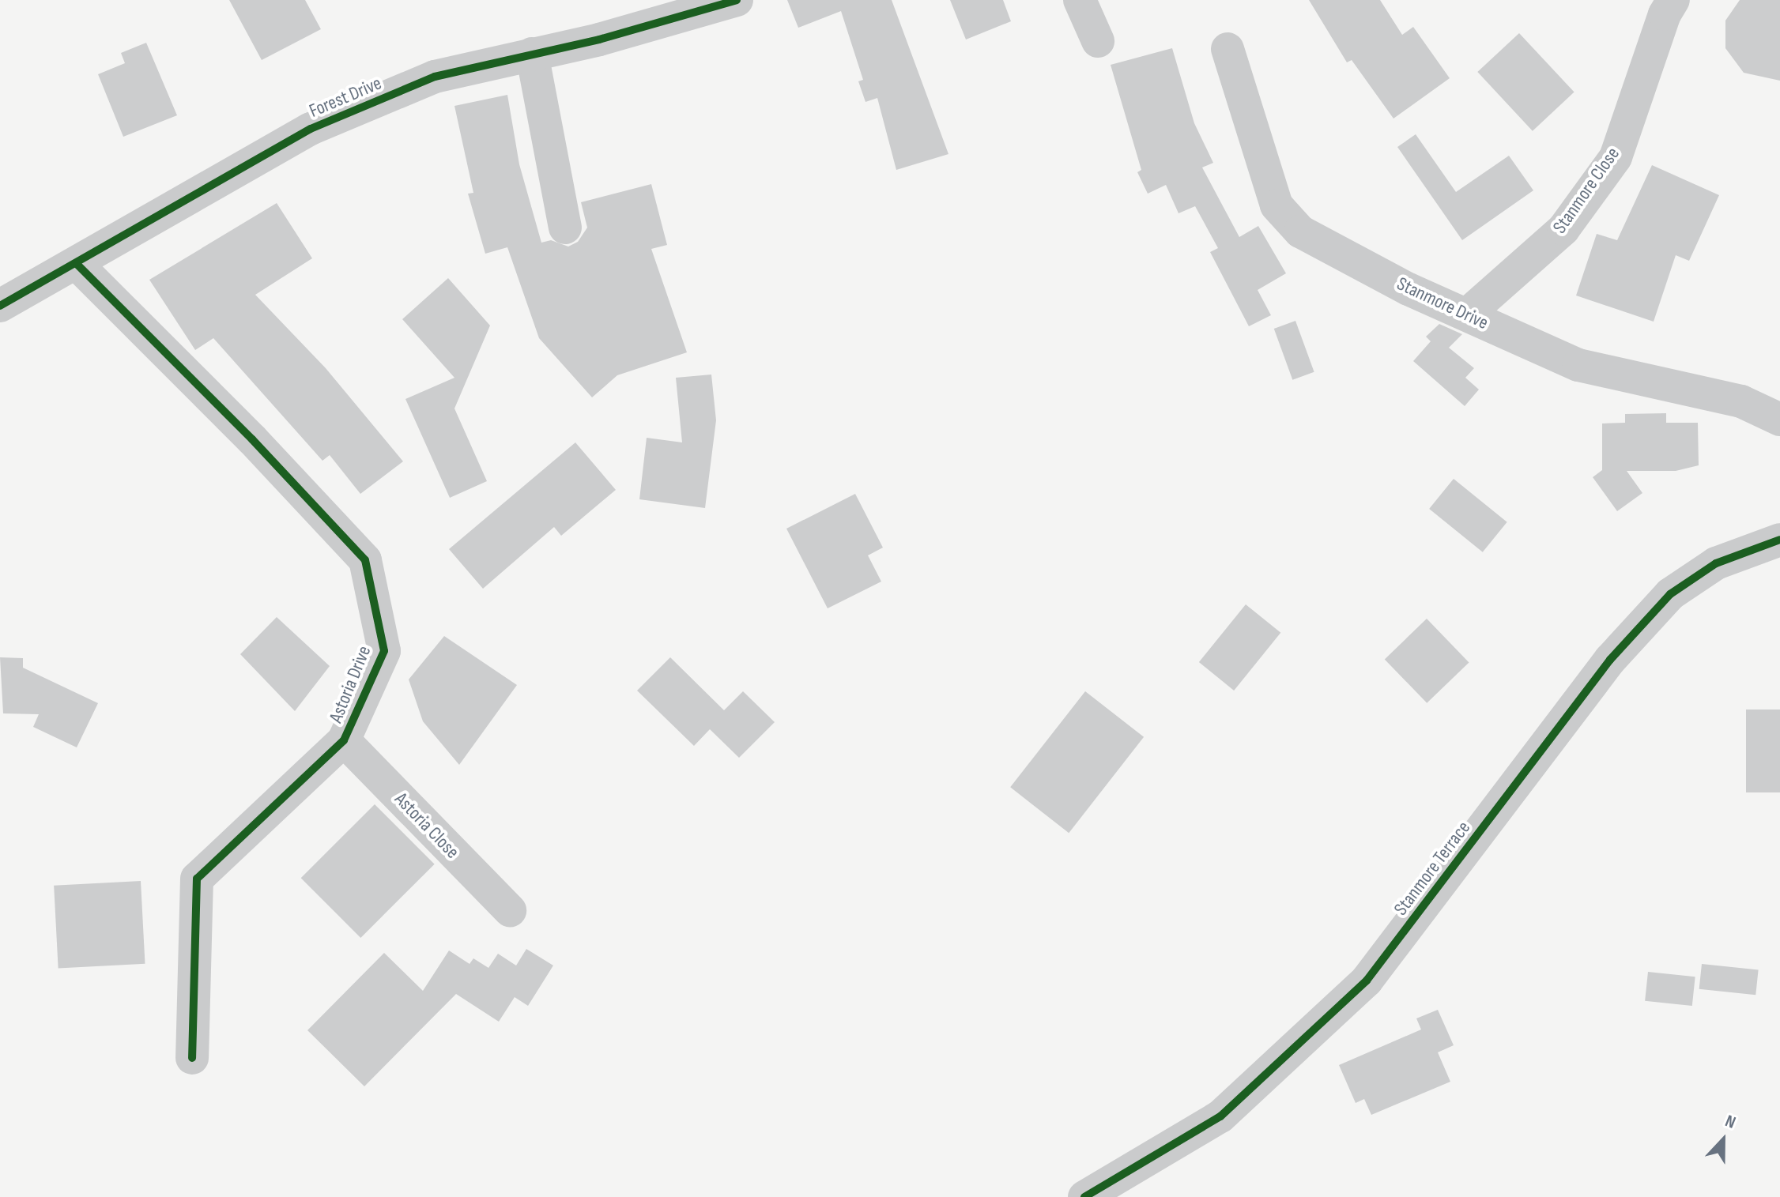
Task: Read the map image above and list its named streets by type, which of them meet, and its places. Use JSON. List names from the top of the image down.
{
  "streets": {
    "street": [
      "Forest Drive",
      "Stanmore Close",
      "Stanmore Drive",
      "Astoria Drive",
      "Astoria Close",
      "Stanmore Terrace"
    ]
  },
  "crossings": [
    ["Forest Drive", "Astoria Drive"],
    ["Stanmore Close", "Stanmore Drive"],
    ["Astoria Drive", "Astoria Close"]
  ],
  "north": "top"
}
